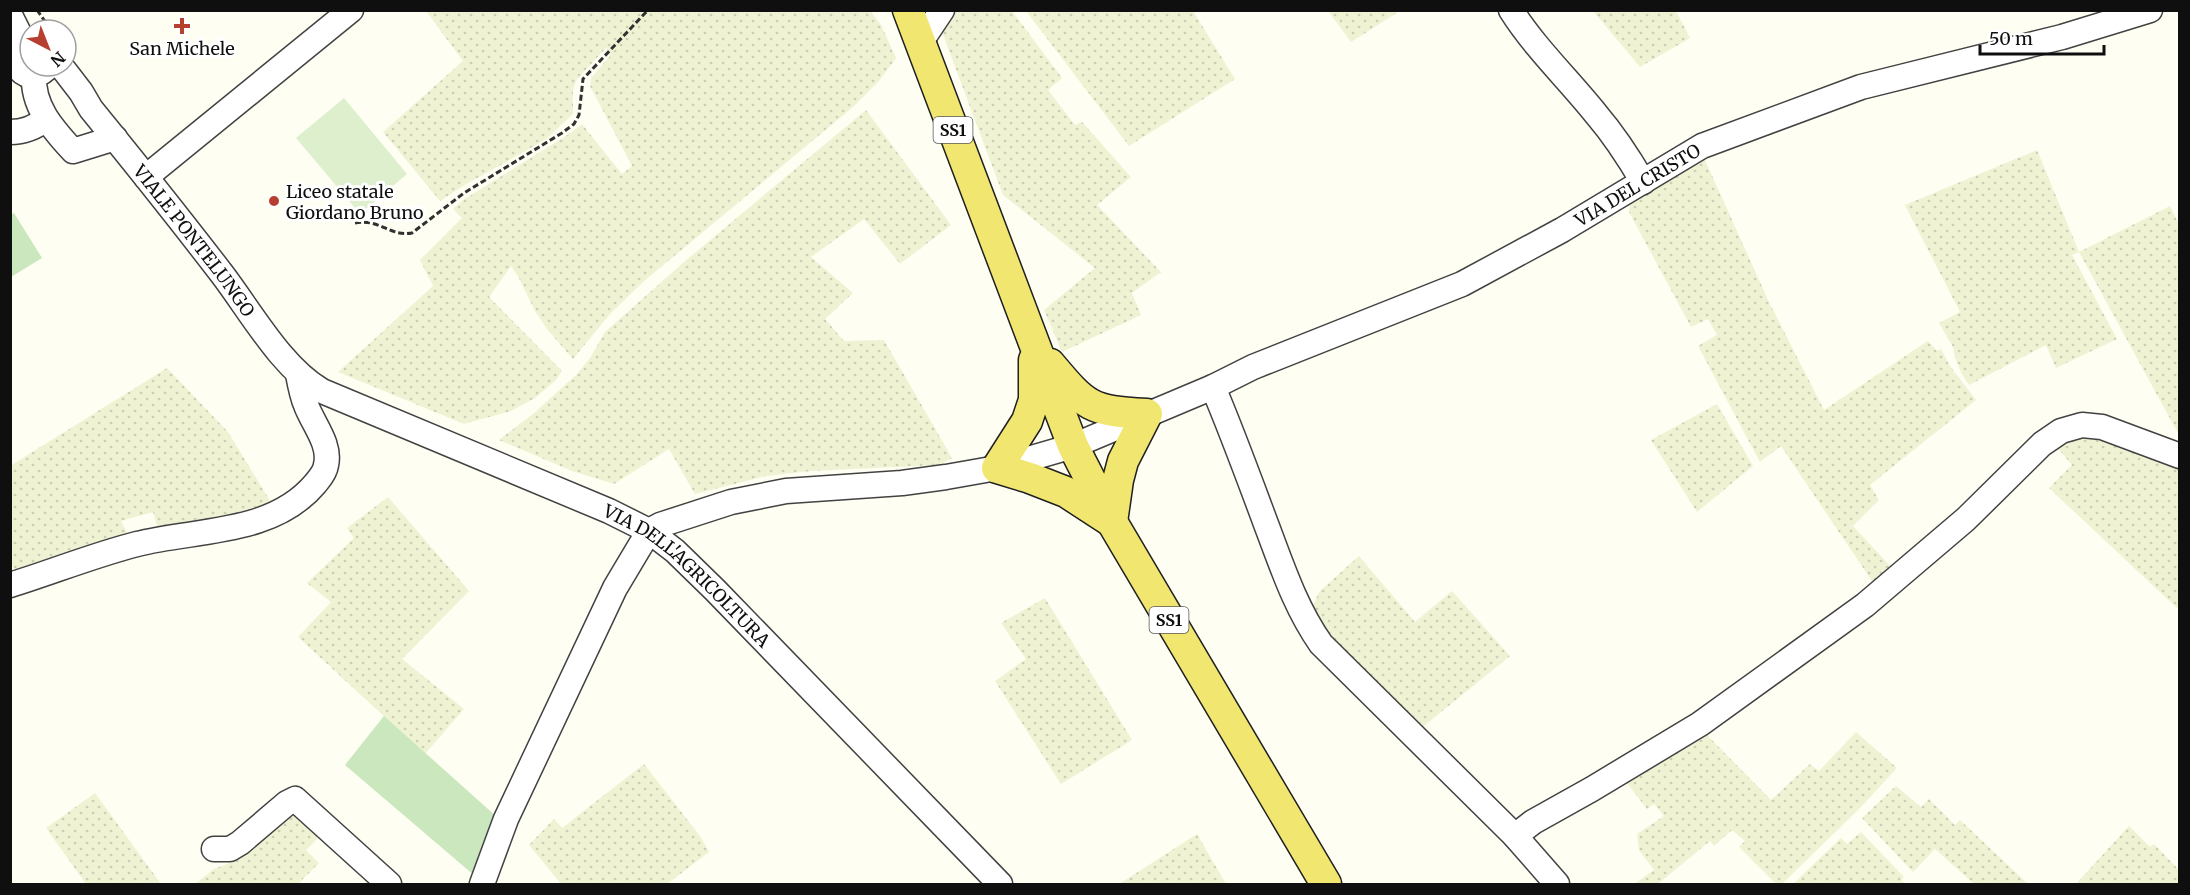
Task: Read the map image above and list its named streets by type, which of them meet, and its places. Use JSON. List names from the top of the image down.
{
  "streets": {
    "main road": ["SS1"],
    "street": ["VIA DEL CRISTO", "VIALE PONTELUNGO", "VIA DELL'AGRICOLTURA"]
  },
  "crossings": [
    ["SS1", "VIA DEL CRISTO"],
    ["VIA DEL CRISTO", "VIA DELL'AGRICOLTURA"],
    ["VIALE PONTELUNGO", "VIA DELL'AGRICOLTURA"]
  ],
  "places": {
    "health": ["San Michele"],
    "other": ["Liceo statale Giordano Bruno"]
  },
  "scale_bar": "50 m",
  "north": "bottom right"
}
